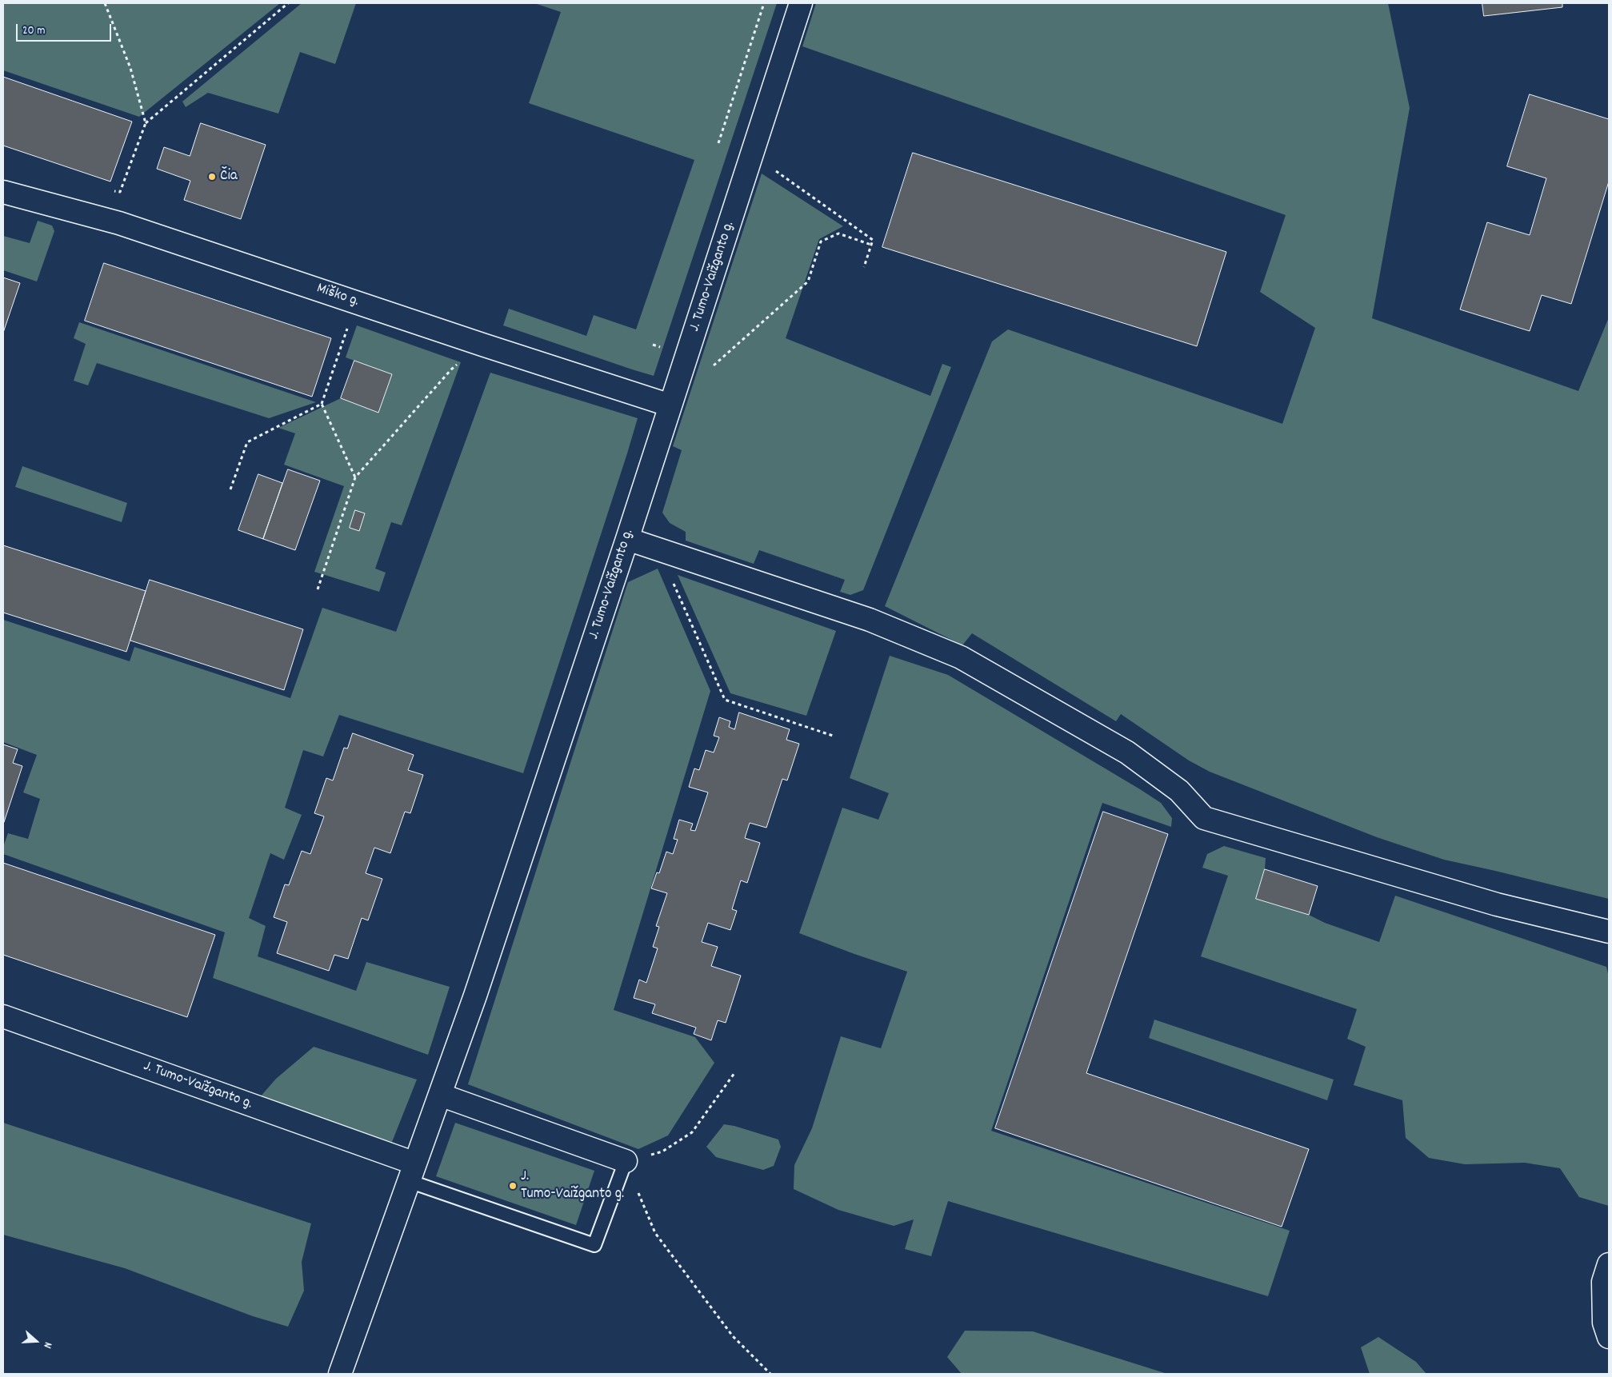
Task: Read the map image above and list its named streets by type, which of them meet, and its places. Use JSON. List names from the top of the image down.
{
  "streets": {
    "street": ["J. Tumo-Vaižganto g.", "Miško g."]
  },
  "crossings": [
    ["J. Tumo-Vaižganto g.", "Miško g."]
  ],
  "places": ["Čia", "J. Tumo-Vaižganto g."],
  "scale_bar": "20 m",
  "north": "right"
}
